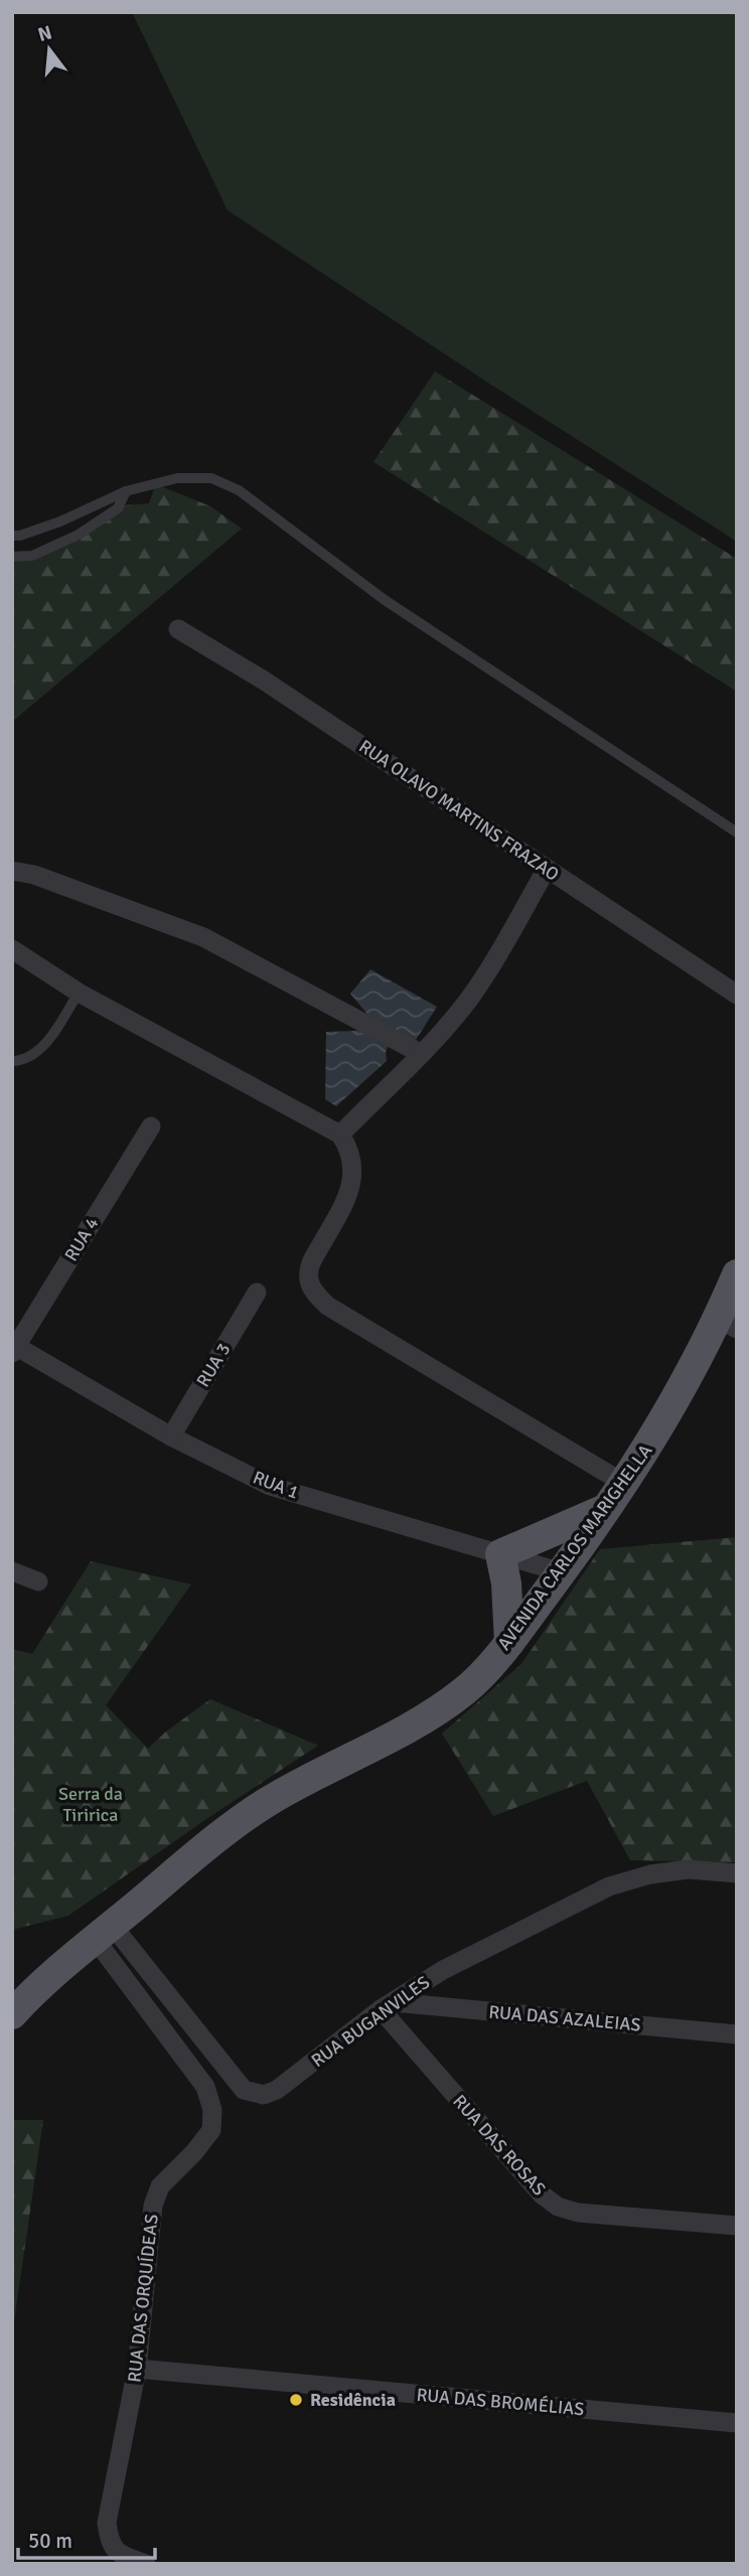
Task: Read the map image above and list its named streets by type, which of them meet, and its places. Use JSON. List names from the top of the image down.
{
  "streets": {
    "main road": ["AVENIDA CARLOS MARIGHELLA"],
    "street": [
      "RUA OLAVO MARTINS FRAZAO",
      "RUA 4",
      "RUA 3",
      "RUA 1",
      "RUA DAS AZALEIAS",
      "RUA BUGANVILES",
      "RUA DAS ROSAS",
      "RUA DAS ORQUÍDEAS",
      "RUA DAS BROMÉLIAS"
    ]
  },
  "crossings": [
    ["RUA 4", "RUA 1"],
    ["RUA 3", "RUA 1"],
    ["RUA 1", "AVENIDA CARLOS MARIGHELLA"],
    ["AVENIDA CARLOS MARIGHELLA", "RUA BUGANVILES"],
    ["AVENIDA CARLOS MARIGHELLA", "RUA DAS ORQUÍDEAS"],
    ["RUA DAS AZALEIAS", "RUA BUGANVILES"],
    ["RUA DAS AZALEIAS", "RUA DAS ROSAS"],
    ["RUA BUGANVILES", "RUA DAS ROSAS"],
    ["RUA BUGANVILES", "RUA DAS ORQUÍDEAS"],
    ["RUA DAS ORQUÍDEAS", "RUA DAS BROMÉLIAS"]
  ],
  "parks": ["Serra da Tiririca"],
  "places": ["Residência"],
  "scale_bar": "50 m",
  "north": "top"
}
